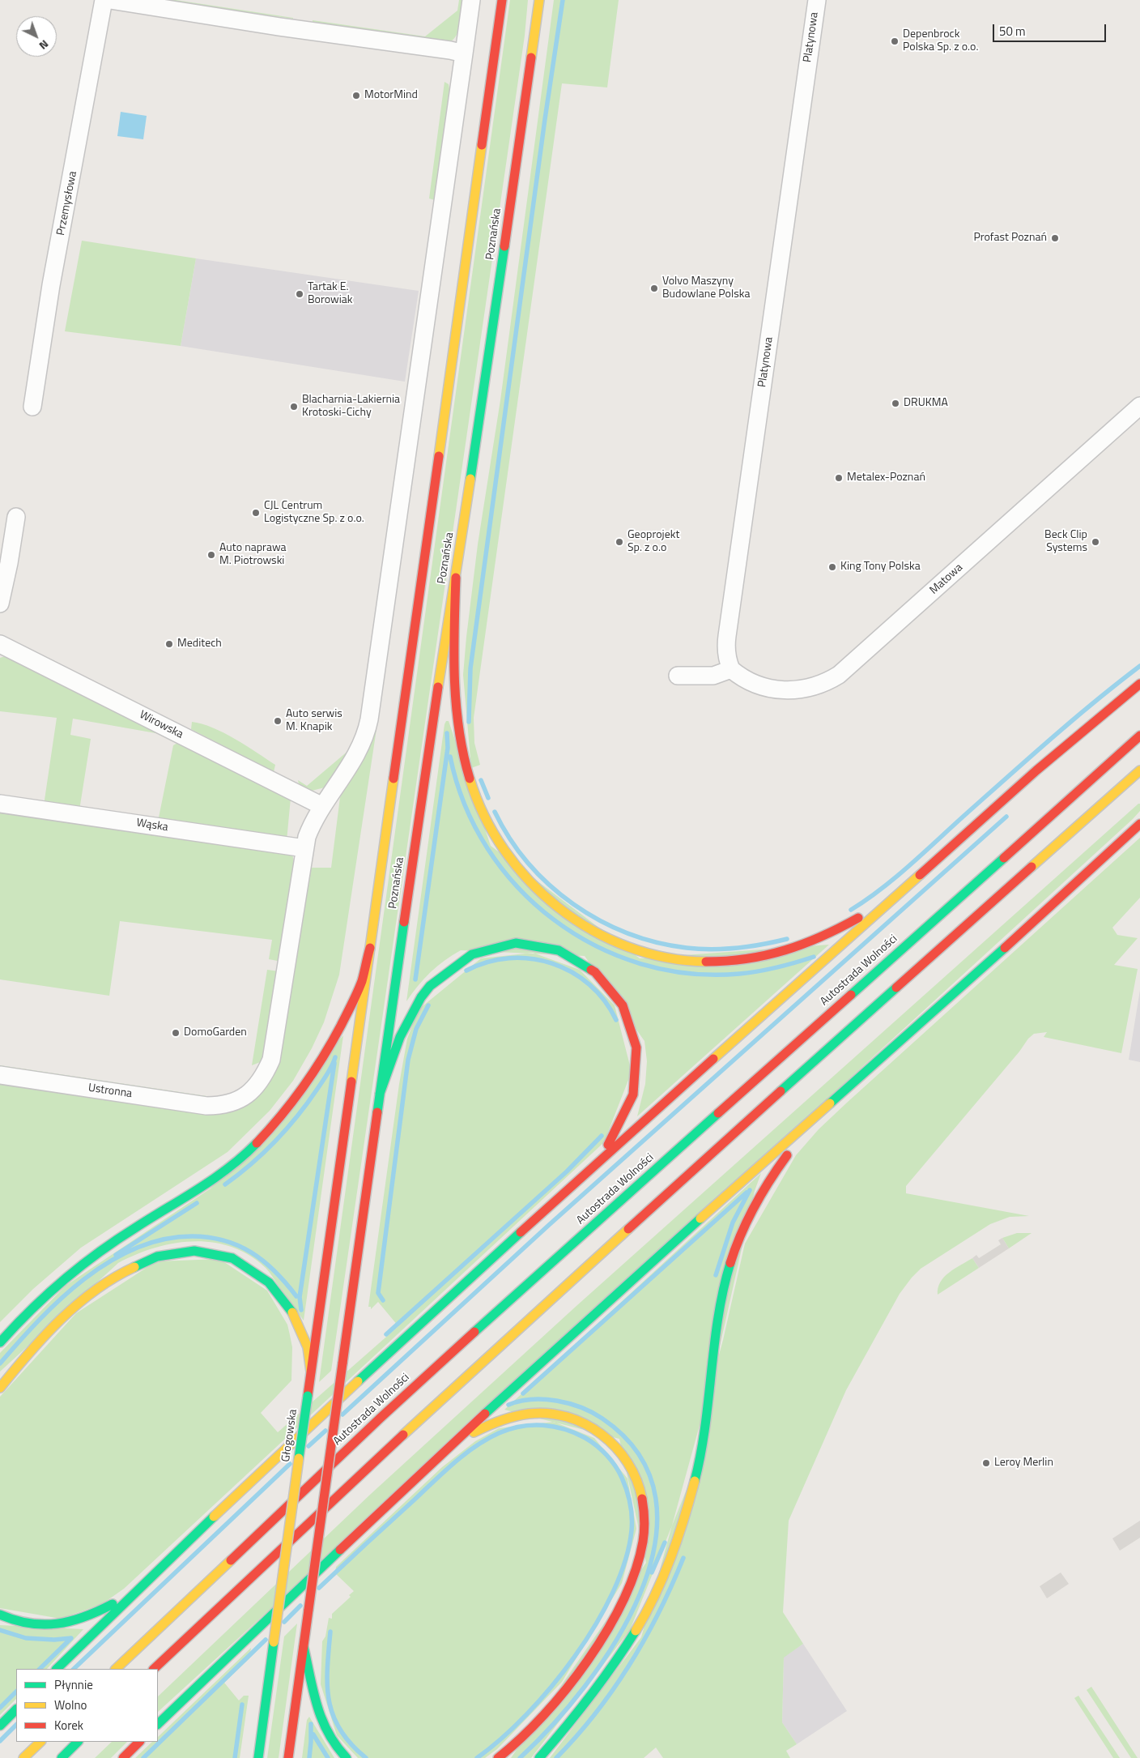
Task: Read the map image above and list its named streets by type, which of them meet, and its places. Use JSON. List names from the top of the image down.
{
  "streets": {
    "main road": ["Poznańska", "Autostrada Wolności", "Głogowska"],
    "street": [
      "Platynowa",
      "Przemysłowa",
      "Matowa",
      "Wirowska",
      "Wąska",
      "Ustronna"
    ]
  },
  "crossings": [
    ["Platynowa", "Matowa"],
    ["Poznańska", "Głogowska"],
    ["Wąska", "Ustronna"]
  ],
  "places": [
    "Depenbrock Polska Sp. z o.o.",
    "MotorMind",
    "Profast Poznań",
    "Volvo Maszyny Budowlane Polska",
    "Tartak E. Borowiak",
    "DRUKMA",
    "Blacharnia-Lakiernia Krotoski-Cichy",
    "Metalex-Poznań",
    "CJL Centrum Logistyczne Sp. z o.o.",
    "Geoprojekt Sp. z o.o",
    "Beck Clip Systems",
    "Auto naprawa M. Piotrowski",
    "King Tony Polska",
    "Meditech",
    "Auto serwis M. Knapik",
    "DomoGarden",
    "Leroy Merlin"
  ],
  "legend": ["Płynnie", "Wolno", "Korek"],
  "scale_bar": "50 m",
  "north": "bottom right"
}
